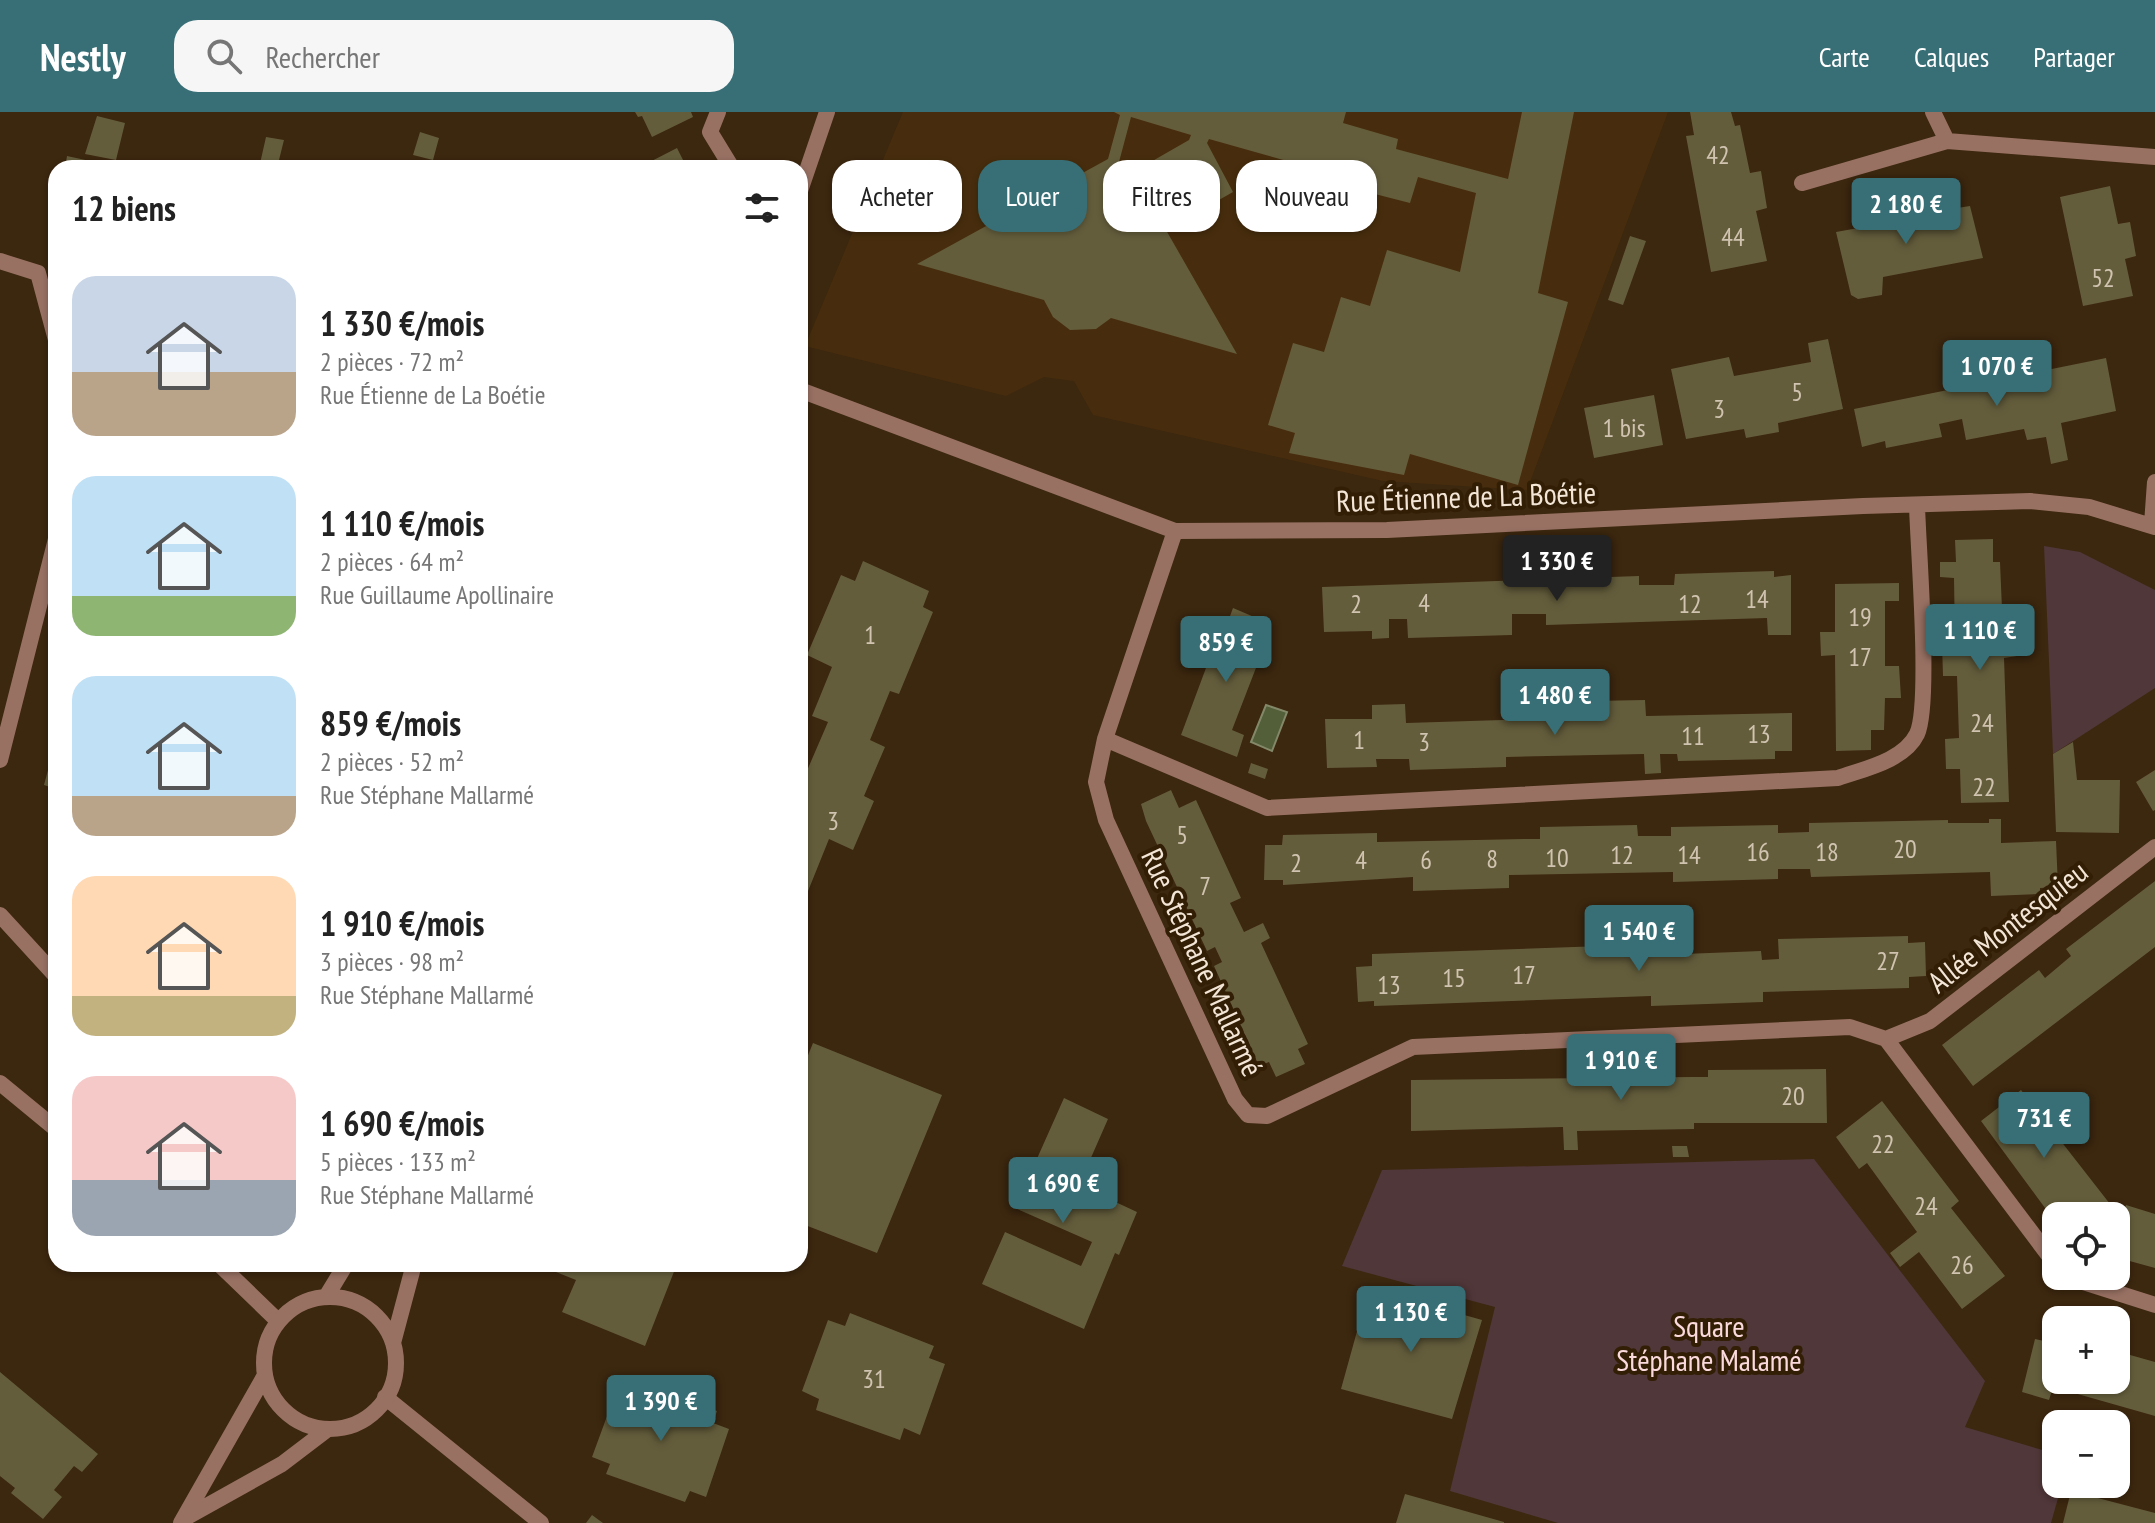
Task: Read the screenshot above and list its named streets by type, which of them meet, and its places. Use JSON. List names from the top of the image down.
{
  "streets": {
    "street": ["Rue Étienne de La Boétie", "Allée Montesquieu", "Rue Stéphane Mallarmé"]
  },
  "crossings": [
    ["Rue Étienne de La Boétie", "Rue Stéphane Mallarmé"],
    ["Allée Montesquieu", "Rue Stéphane Mallarmé"]
  ],
  "parks": ["Square Stéphane Malamé"],
  "house_numbers": [
    "42",
    "44",
    "52",
    "5",
    "3",
    "1 bis",
    "14",
    "4",
    "2",
    "12",
    "19",
    "1",
    "17",
    "24",
    "13",
    "11",
    "1",
    "3",
    "22",
    "3",
    "5",
    "20",
    "16",
    "18",
    "12",
    "14",
    "10",
    "8",
    "4",
    "6",
    "2",
    "7",
    "27",
    "17",
    "15",
    "13",
    "20",
    "22",
    "24",
    "26",
    "31"
  ],
  "page": {
    "header": "Nestly",
    "search": "Rechercher",
    "nav": ["Carte", "Calques", "Partager"],
    "chip": [
      "Acheter",
      "Louer",
      "Filtres",
      "Nouveau"
    ],
    "heading": "12 biens",
    "price": [
      "2 180 €",
      "1 070 €",
      "1 330 €",
      "1 110 €",
      "859 €",
      "1 480 €",
      "1 540 €",
      "1 910 €",
      "731 €",
      "1 690 €",
      "1 130 €",
      "1 390 €"
    ],
    "list": [
      {
        "name": "1 330 €/mois",
        "note": "2 pièces · 72 m² · Rue Étienne de La Boétie"
      },
      {
        "name": "1 110 €/mois",
        "note": "2 pièces · 64 m² · Rue Guillaume Apollinaire"
      },
      {
        "name": "859 €/mois",
        "note": "2 pièces · 52 m² · Rue Stéphane Mallarmé"
      },
      {
        "name": "1 910 €/mois",
        "note": "3 pièces · 98 m² · Rue Stéphane Mallarmé"
      },
      {
        "name": "1 690 €/mois",
        "note": "5 pièces · 133 m² · Rue Stéphane Mallarmé"
      }
    ],
    "map_buttons": ["+", "−"]
  }
}
